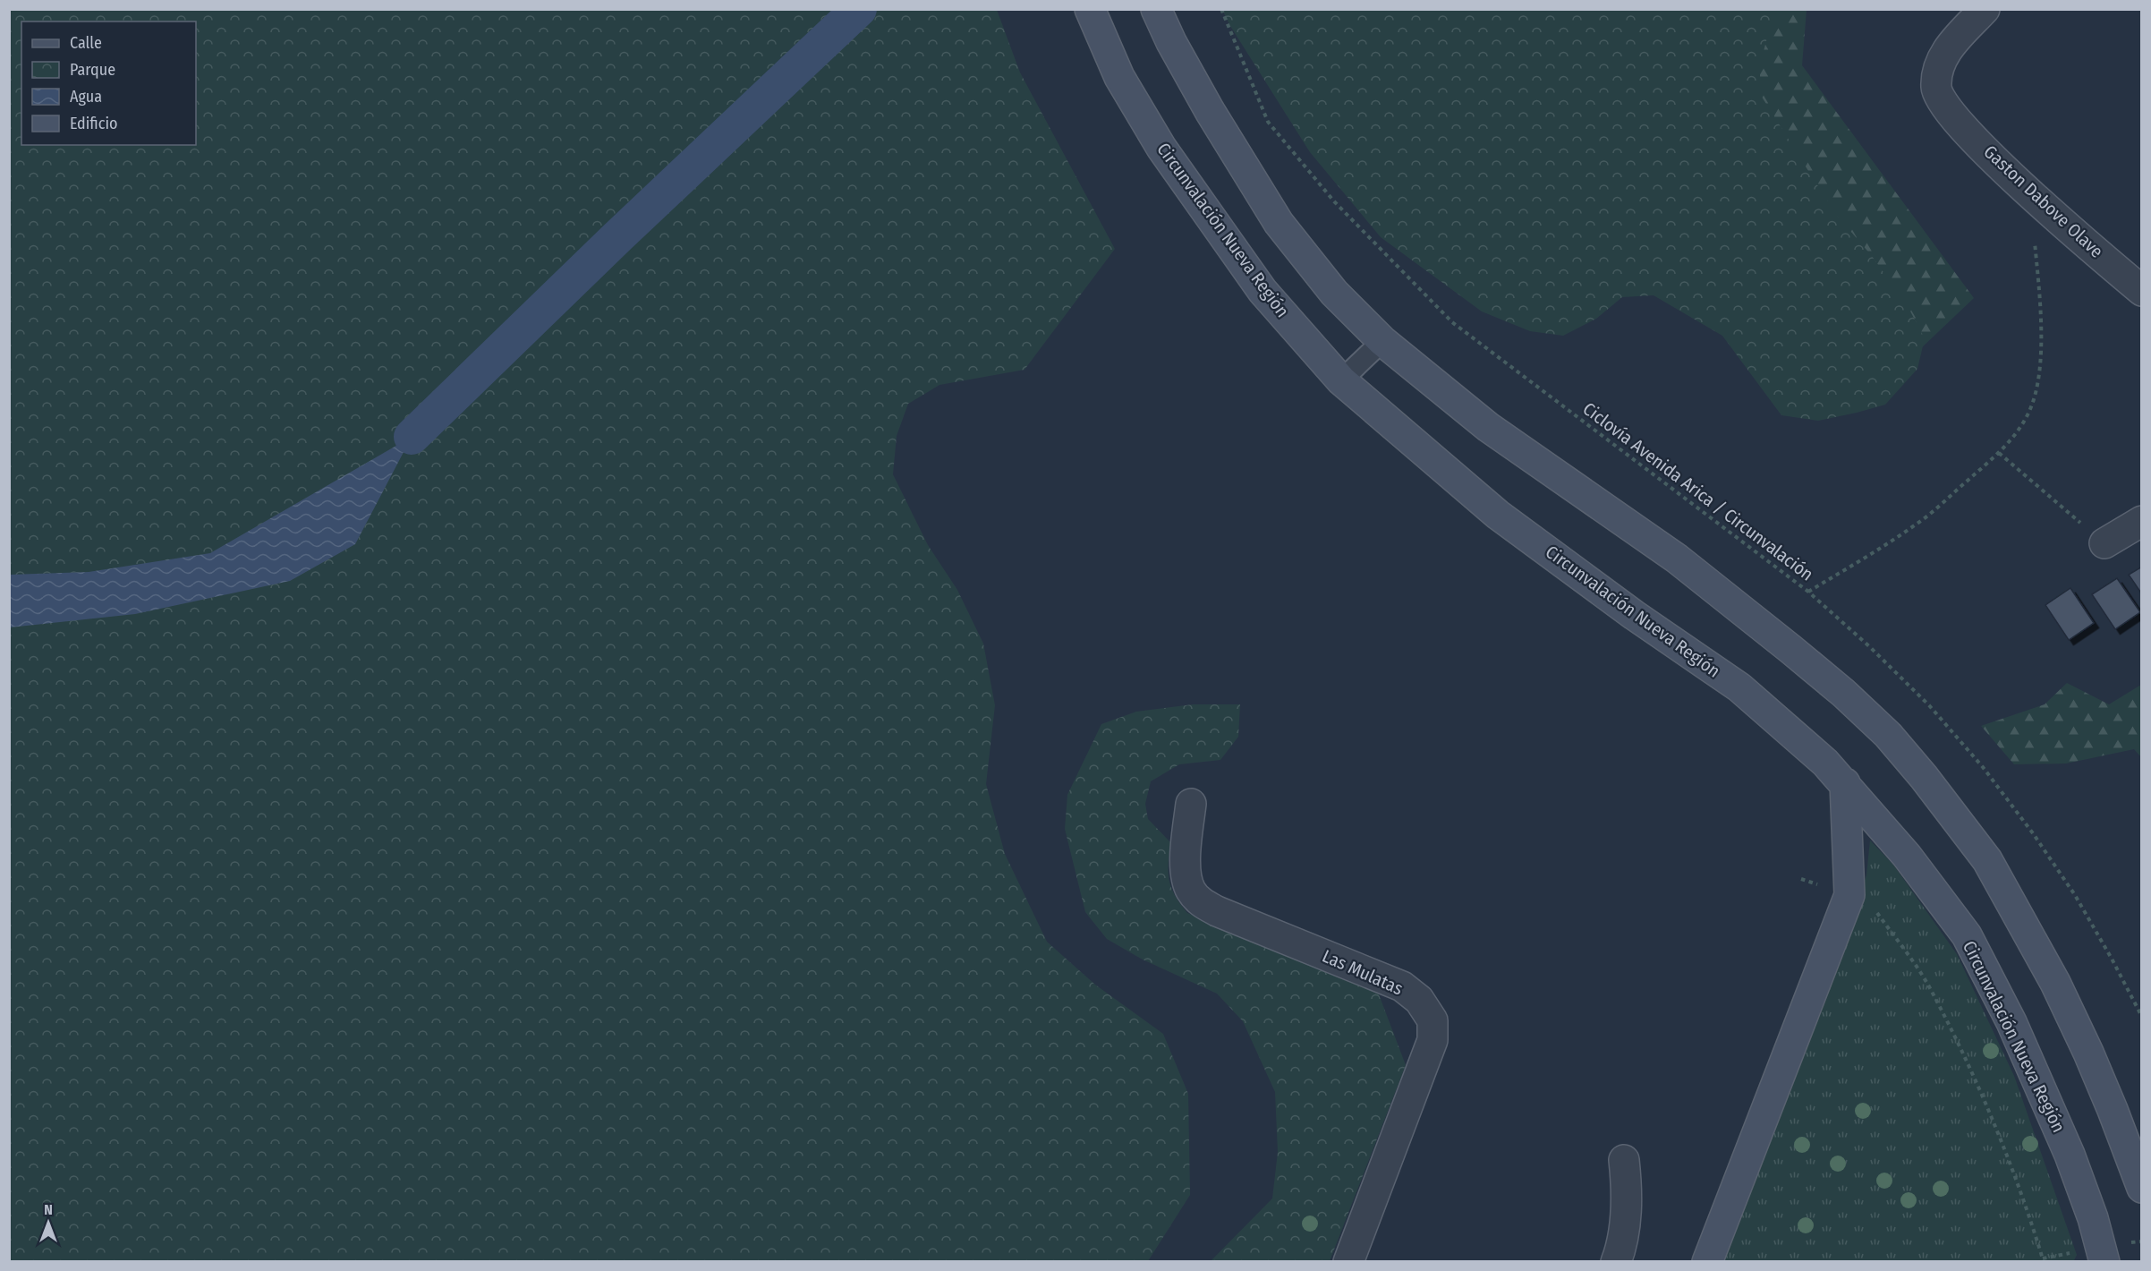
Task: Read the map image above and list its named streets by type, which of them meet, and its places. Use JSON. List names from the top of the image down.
{
  "streets": {
    "main road": ["Circunvalación Nueva Región"],
    "street": ["Gaston Dabove Olave", "Las Mulatas"],
    "path": ["Ciclovía Avenida Arica / Circunvalación"]
  },
  "legend": [
    "Calle",
    "Parque",
    "Agua",
    "Edificio"
  ],
  "north": "top"
}
